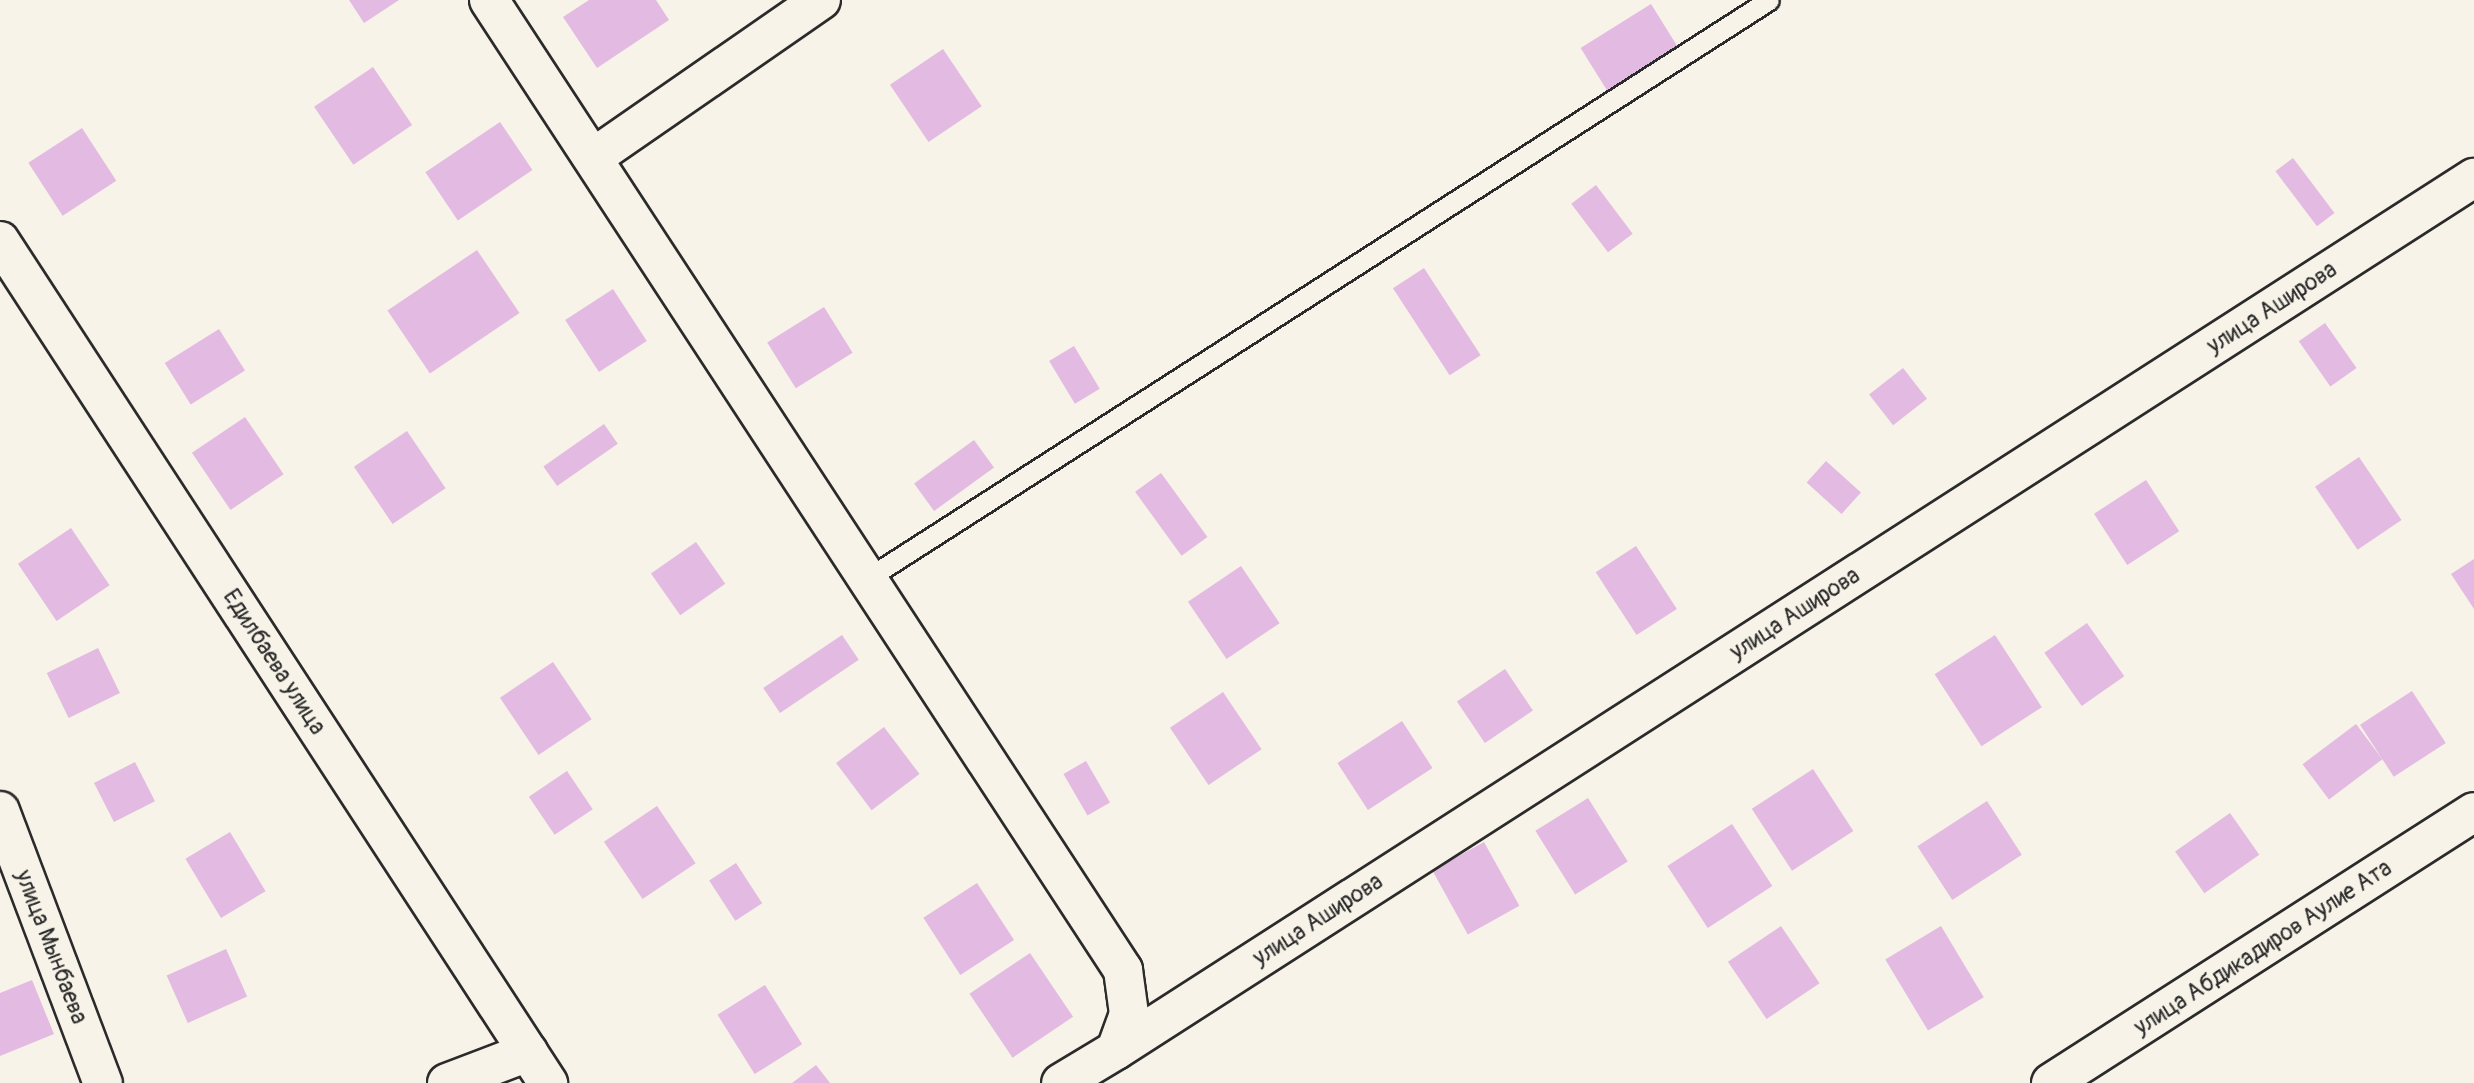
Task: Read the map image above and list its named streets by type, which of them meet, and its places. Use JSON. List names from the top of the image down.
{
  "streets": {
    "street": [
      "улица Аширова",
      "Едилбаева улица",
      "улица Мынбаева",
      "улица Абдикадиров Аулие Ата"
    ]
  }
}
